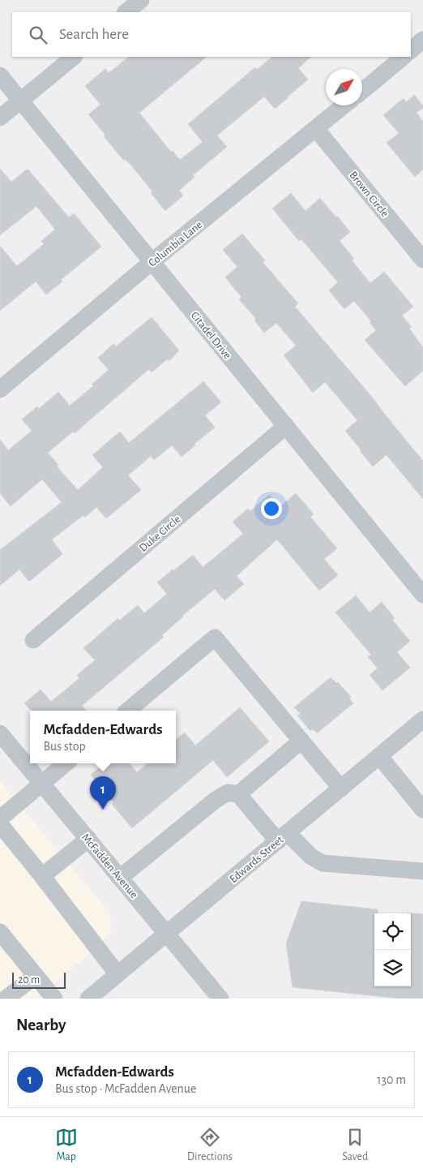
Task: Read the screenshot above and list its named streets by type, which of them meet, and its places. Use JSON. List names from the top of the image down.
{
  "streets": {
    "street": [
      "Brown Circle",
      "Columbia Lane",
      "Citadel Drive",
      "Duke Circle",
      "Edwards Street",
      "McFadden Avenue"
    ]
  },
  "crossings": [
    ["Brown Circle", "Columbia Lane"],
    ["Columbia Lane", "Citadel Drive"],
    ["Citadel Drive", "Duke Circle"],
    ["Edwards Street", "McFadden Avenue"]
  ],
  "scale_bar": "20 m",
  "north": "top right",
  "page": {
    "search": "Search here",
    "popup": ["Mcfadden-Edwards", "Bus stop"],
    "pins": "1",
    "scale": "20 m",
    "heading": "Nearby",
    "list": [
      {
        "mark": "1",
        "name": "Mcfadden-Edwards",
        "note": "Bus stop · McFadden Avenue",
        "value": "130 m"
      }
    ],
    "nav": ["Map", "Directions", "Saved"]
  }
}
